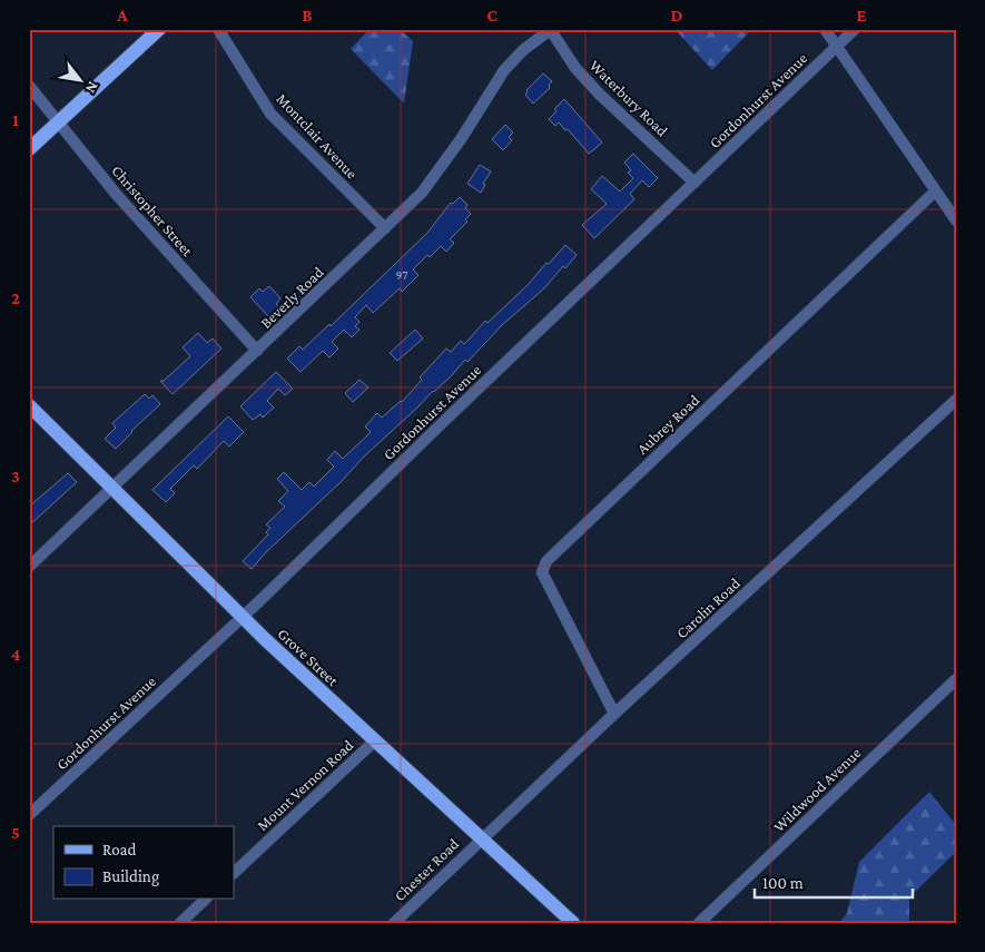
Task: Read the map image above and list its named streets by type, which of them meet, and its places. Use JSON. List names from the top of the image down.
{
  "streets": {
    "main road": ["Grove Street"],
    "street": [
      "Waterbury Road",
      "Gordonhurst Avenue",
      "Montclair Avenue",
      "Christopher Street",
      "Beverly Road",
      "Aubrey Road",
      "Carolin Road",
      "Mount Vernon Road",
      "Wildwood Avenue",
      "Chester Road"
    ]
  },
  "crossings": [
    ["Waterbury Road", "Gordonhurst Avenue"],
    ["Waterbury Road", "Beverly Road"],
    ["Gordonhurst Avenue", "Grove Street"],
    ["Montclair Avenue", "Beverly Road"],
    ["Christopher Street", "Beverly Road"],
    ["Beverly Road", "Grove Street"],
    ["Aubrey Road", "Carolin Road"],
    ["Carolin Road", "Grove Street"],
    ["Carolin Road", "Chester Road"],
    ["Grove Street", "Mount Vernon Road"],
    ["Grove Street", "Chester Road"]
  ],
  "house_numbers": ["97"],
  "legend": ["Road", "Building"],
  "scale_bar": "100 m",
  "north": "bottom right",
  "grid": {
    "columns": [
      "A",
      "B",
      "C",
      "D",
      "E"
    ],
    "rows": [
      "1",
      "2",
      "3",
      "4",
      "5"
    ]
  }
}
